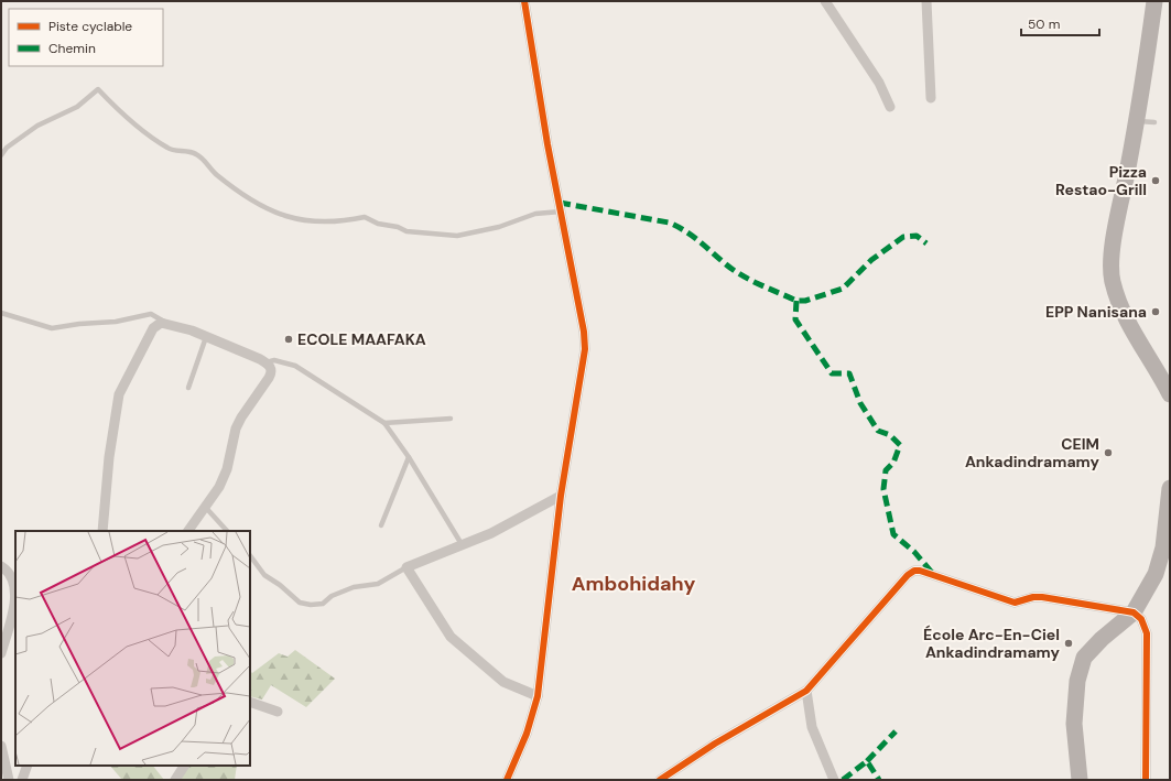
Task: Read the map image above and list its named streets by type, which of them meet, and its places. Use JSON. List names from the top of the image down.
{
  "districts": ["Ambohidahy"],
  "places": [
    "Pizza Restao-Grill",
    "EPP Nanisana",
    "ECOLE MAAFAKA",
    "CEIM Ankadindramamy",
    "École Arc-En-Ciel Ankadindramamy"
  ],
  "legend": ["Piste cyclable", "Chemin"],
  "scale_bar": "50 m"
}
